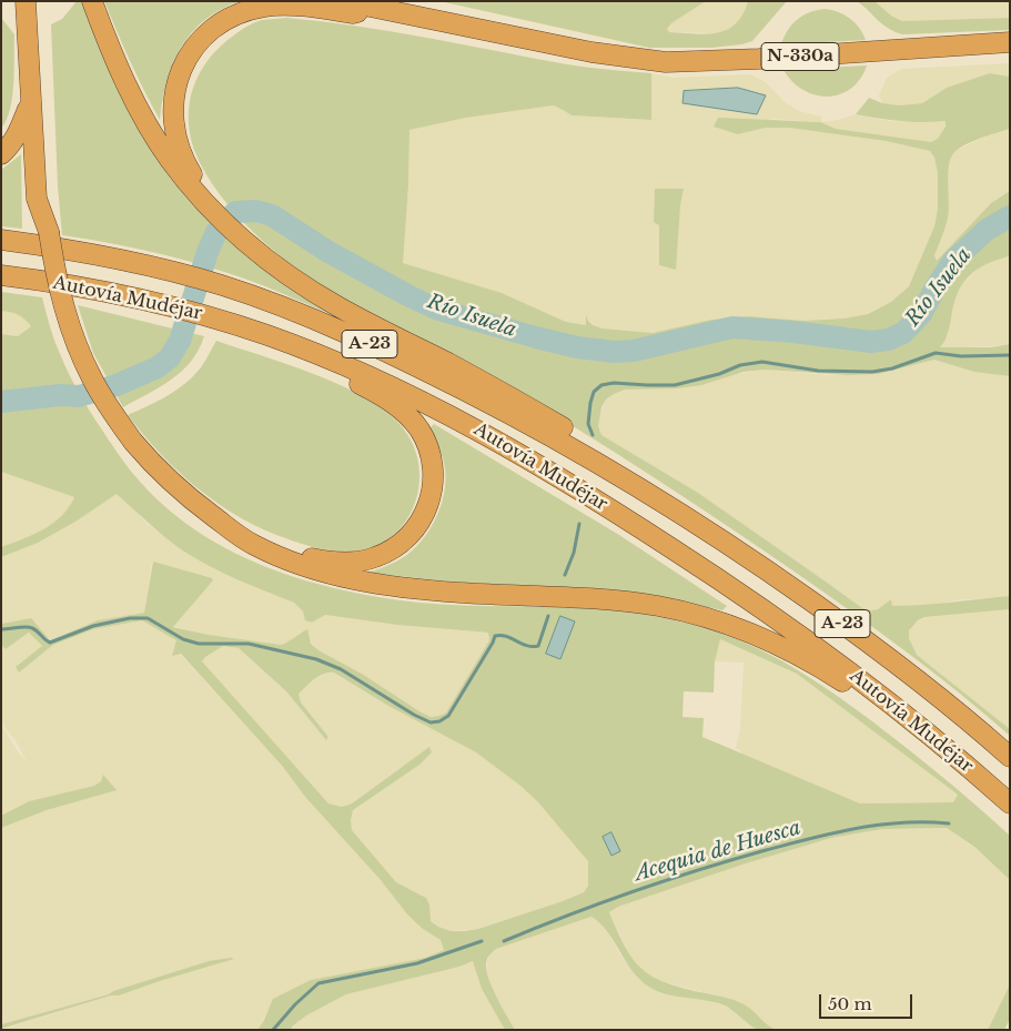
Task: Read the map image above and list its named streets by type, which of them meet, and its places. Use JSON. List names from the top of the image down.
{
  "streets": {
    "highway": ["N-330a", "Autovía Mudéjar", "A-23"]
  },
  "water": ["Río Isuela", "Acequia de Huesca"],
  "scale_bar": "50 m"
}
